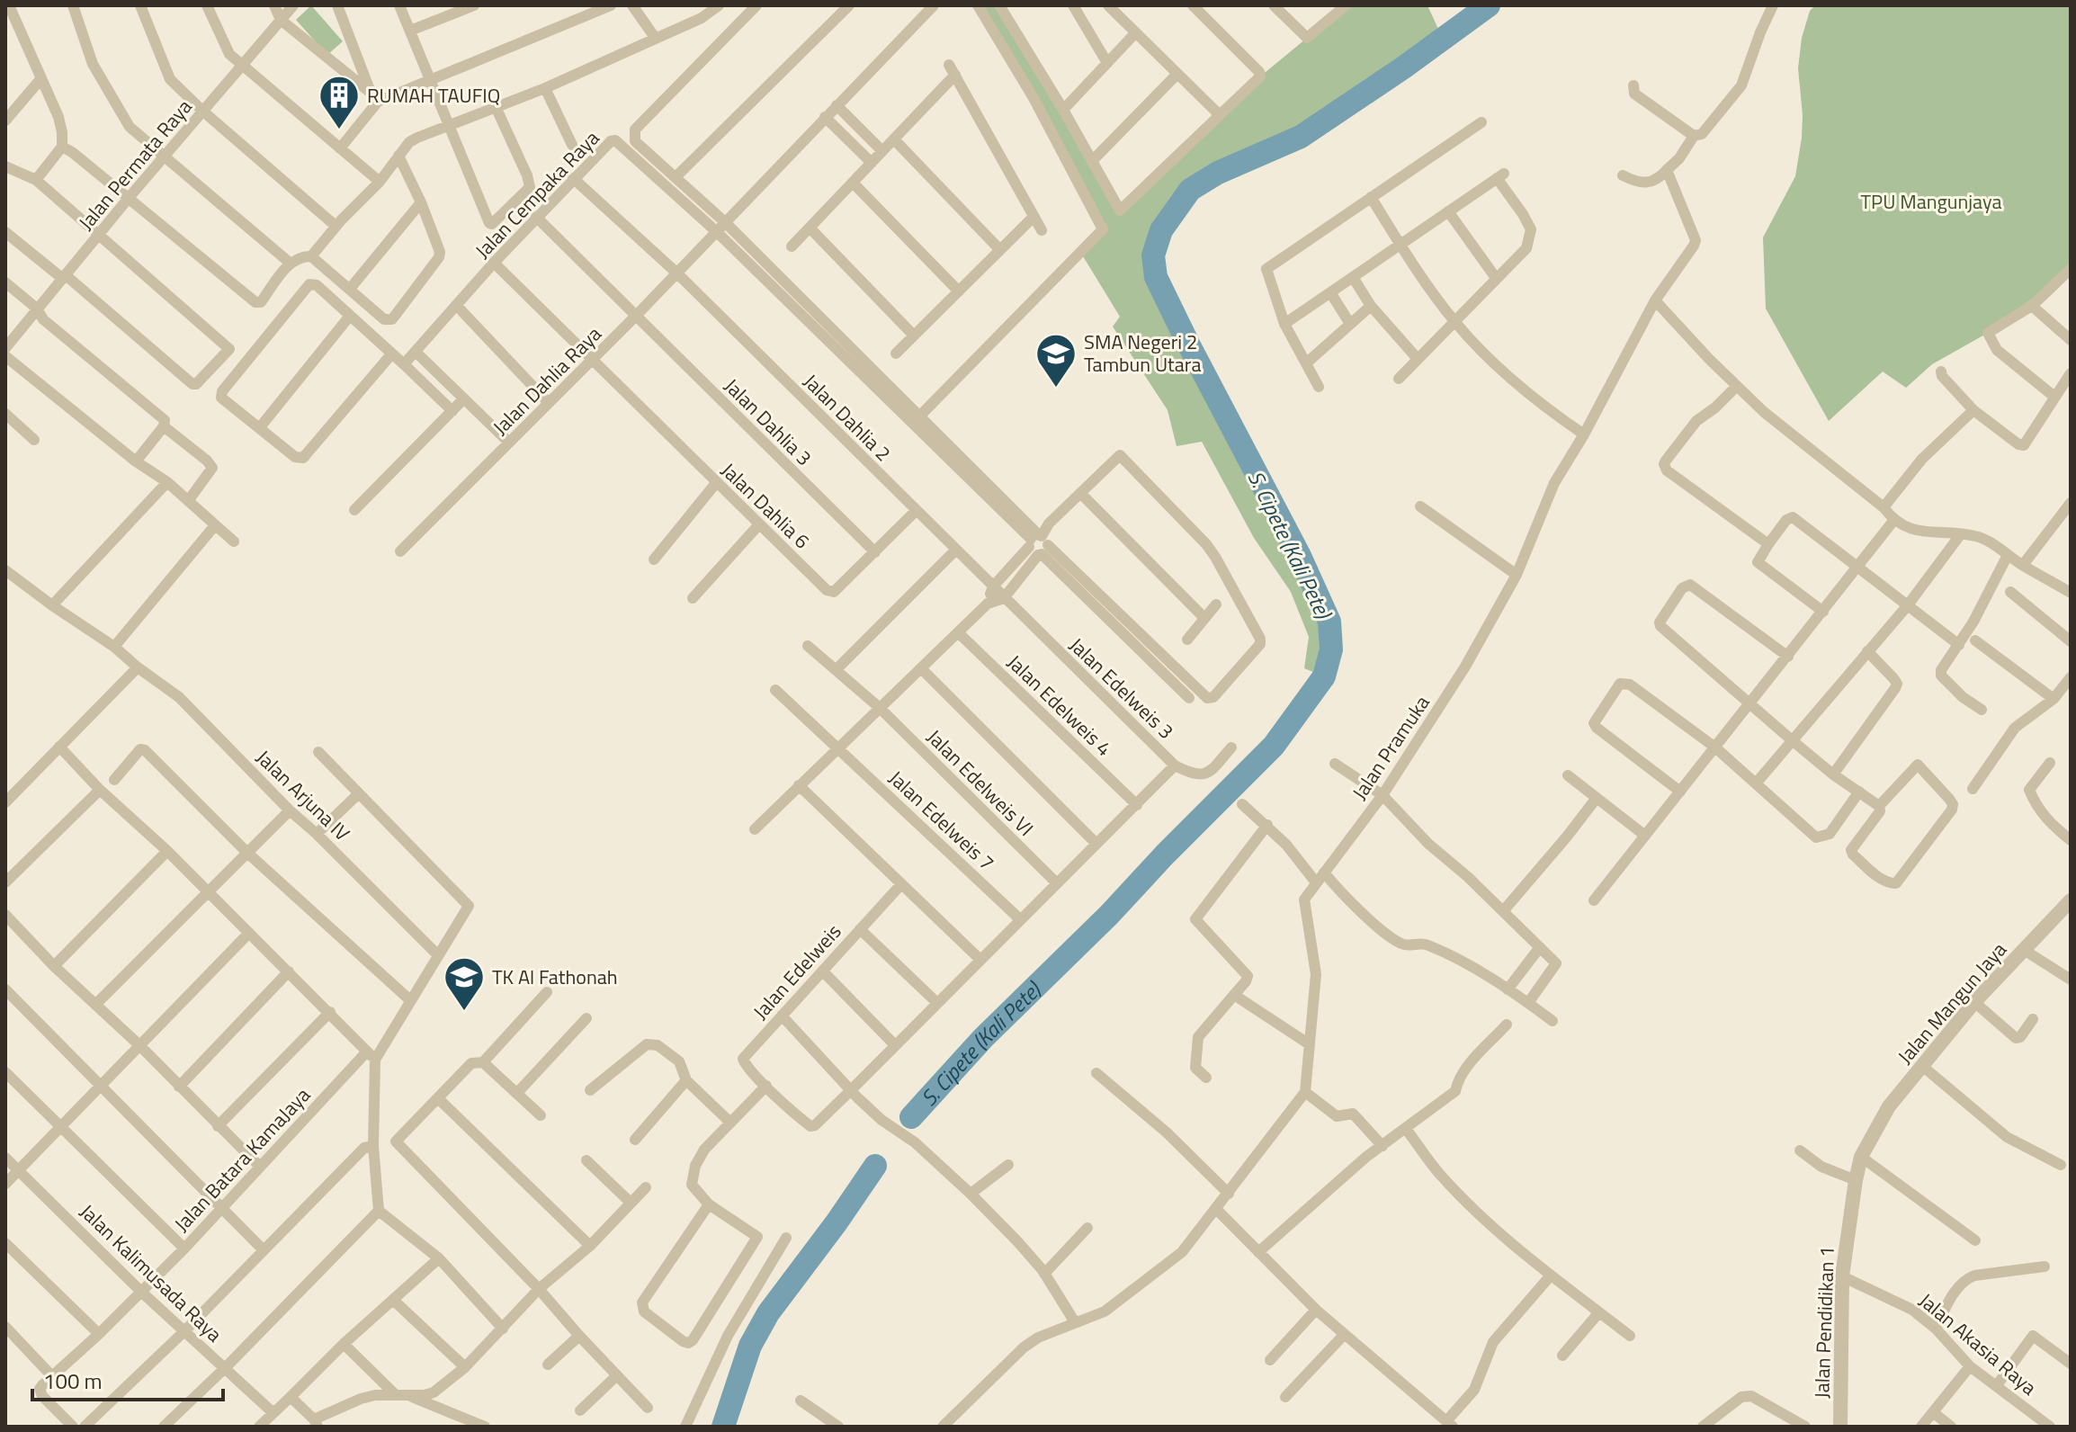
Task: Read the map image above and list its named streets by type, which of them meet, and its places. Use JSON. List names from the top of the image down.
{
  "streets": {
    "street": [
      "Jalan Permata Raya",
      "Jalan Cempaka Raya",
      "Jalan Dahlia Raya",
      "Jalan Dahlia 2",
      "Jalan Dahlia 3",
      "Jalan Dahlia 6",
      "Jalan Edelweis 3",
      "Jalan Edelweis 4",
      "Jalan Pramuka",
      "Jalan Edelweis VI",
      "Jalan Arjuna IV",
      "Jalan Edelweis 7",
      "Jalan Edelweis",
      "Jalan Mangun Jaya",
      "Jalan Batara KamaJaya",
      "Jalan Kalimusada Raya",
      "Jalan Pendidikan 1",
      "Jalan Akasia Raya"
    ]
  },
  "crossings": [
    ["Jalan Cempaka Raya", "Jalan Dahlia Raya"],
    ["Jalan Cempaka Raya", "Jalan Dahlia 2"],
    ["Jalan Cempaka Raya", "Jalan Dahlia 3"],
    ["Jalan Cempaka Raya", "Jalan Dahlia 6"],
    ["Jalan Dahlia Raya", "Jalan Dahlia 2"],
    ["Jalan Dahlia Raya", "Jalan Dahlia 3"],
    ["Jalan Dahlia Raya", "Jalan Dahlia 6"],
    ["Jalan Dahlia 2", "Jalan Dahlia 6"],
    ["Jalan Dahlia 2", "Jalan Edelweis 3"],
    ["Jalan Dahlia 3", "Jalan Dahlia 6"],
    ["Jalan Edelweis 3", "Jalan Edelweis 4"],
    ["Jalan Edelweis 3", "Jalan Edelweis VI"],
    ["Jalan Edelweis 3", "Jalan Edelweis 7"],
    ["Jalan Edelweis 3", "Jalan Edelweis"],
    ["Jalan Arjuna IV", "Jalan Batara KamaJaya"],
    ["Jalan Mangun Jaya", "Jalan Pendidikan 1"],
    ["Jalan Batara KamaJaya", "Jalan Kalimusada Raya"],
    ["Jalan Pendidikan 1", "Jalan Akasia Raya"]
  ],
  "water": ["S. Cipete (Kali Pete)"],
  "parks": ["TPU Mangunjaya"],
  "places": {
    "building": ["RUMAH TAUFIQ"],
    "school or university": ["SMA Negeri 2 Tambun Utara", "TK Al Fathonah"]
  },
  "scale_bar": "100 m"
}
